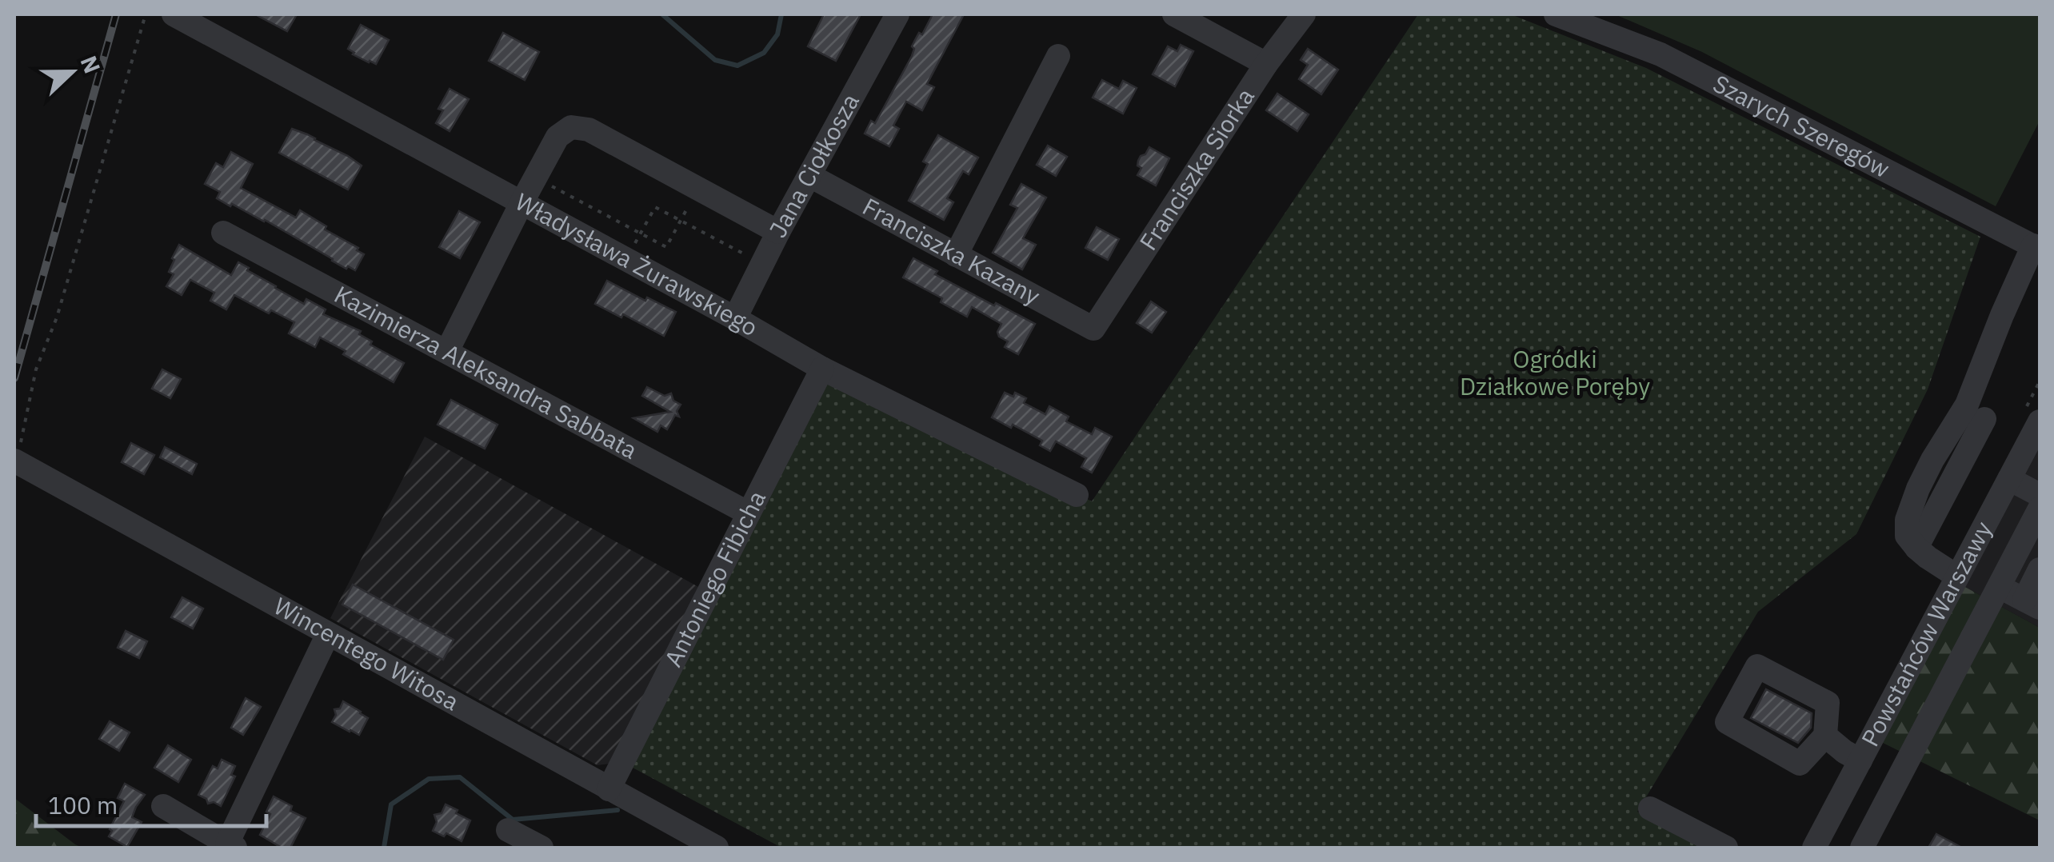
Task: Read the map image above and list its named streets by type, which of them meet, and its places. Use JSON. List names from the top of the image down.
{
  "streets": {
    "street": [
      "Szarych Szeregów",
      "Jana Ciołkosza",
      "Franciszka Siorka",
      "Franciszka Kazany",
      "Władysława Żurawskiego",
      "Kazimierza Aleksandra Sabbata",
      "Antoniego Fibicha",
      "Powstańców Warszawy",
      "Wincentego Witosa"
    ]
  },
  "crossings": [
    ["Jana Ciołkosza", "Franciszka Kazany"],
    ["Jana Ciołkosza", "Władysława Żurawskiego"],
    ["Franciszka Siorka", "Franciszka Kazany"],
    ["Władysława Żurawskiego", "Antoniego Fibicha"],
    ["Kazimierza Aleksandra Sabbata", "Antoniego Fibicha"],
    ["Antoniego Fibicha", "Wincentego Witosa"]
  ],
  "parks": ["Ogródki Działkowe Poręby"],
  "scale_bar": "100 m",
  "north": "right"
}
